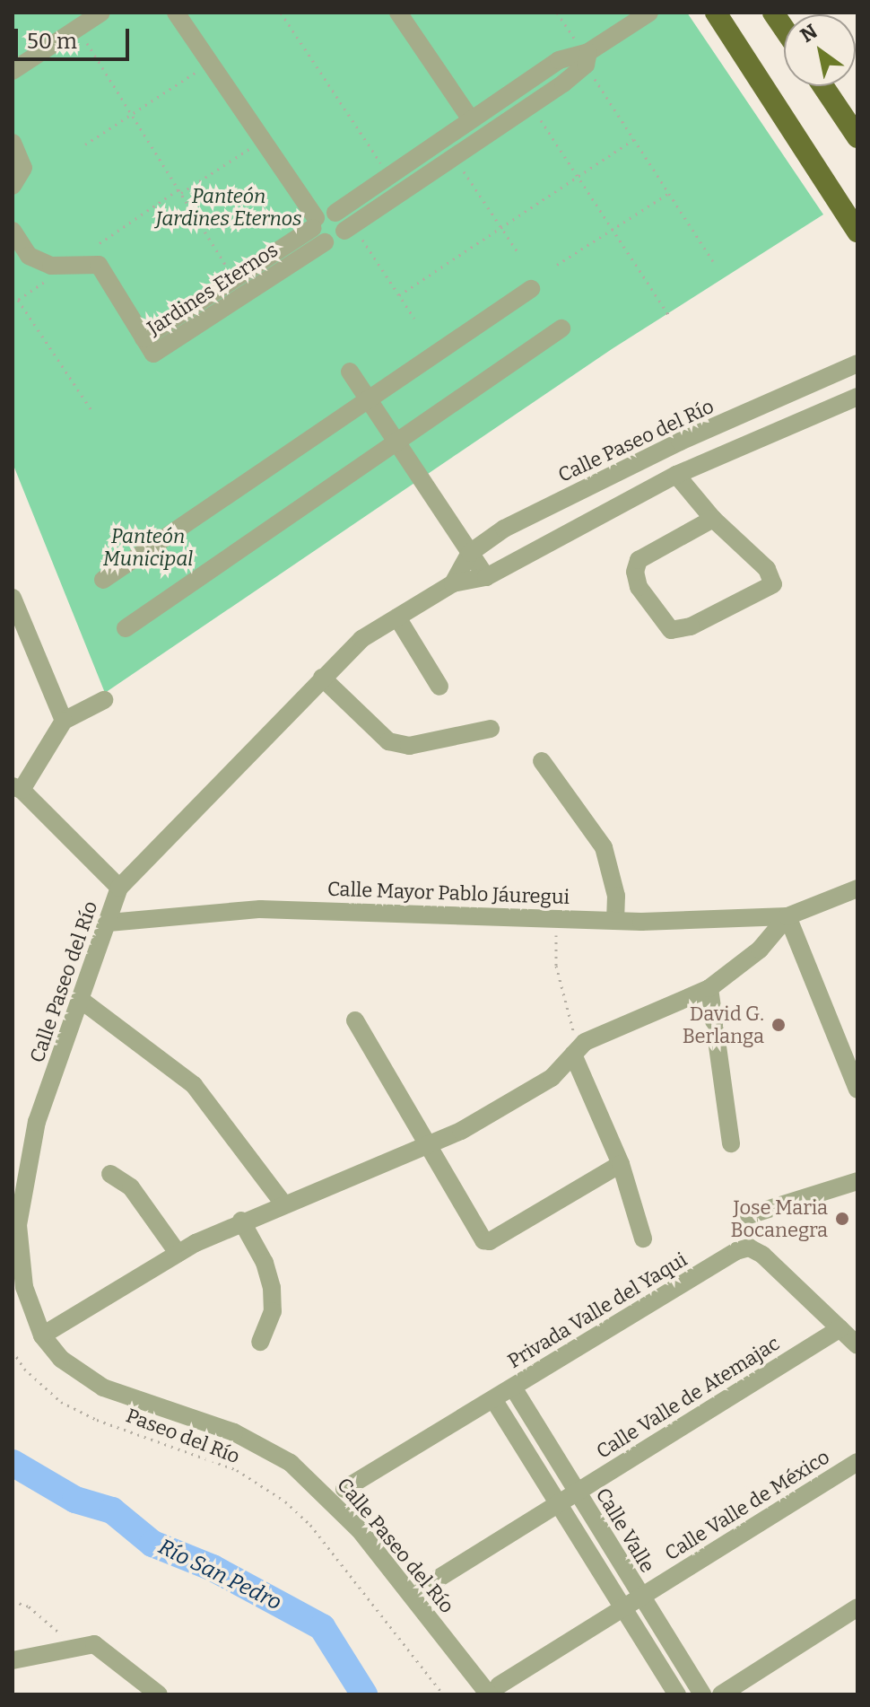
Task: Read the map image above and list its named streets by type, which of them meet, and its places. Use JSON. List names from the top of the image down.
{
  "streets": {
    "street": [
      "Jardines Eternos",
      "Calle Paseo del Río",
      "Calle Mayor Pablo Jáuregui",
      "Privada Valle del Yaqui",
      "Calle Valle de Atemajac",
      "Calle Valle de México",
      "Calle Valle"
    ],
    "path": ["Paseo del Río"]
  },
  "crossings": [
    ["Calle Paseo del Río", "Calle Mayor Pablo Jáuregui"],
    ["Calle Paseo del Río", "Calle Valle de México"],
    ["Privada Valle del Yaqui", "Calle Valle de Atemajac"],
    ["Privada Valle del Yaqui", "Calle Valle"],
    ["Calle Valle de Atemajac", "Calle Valle"],
    ["Calle Valle de México", "Calle Valle"]
  ],
  "water": ["Río San Pedro"],
  "parks": ["Panteón Jardines Eternos", "Panteón Municipal"],
  "places": ["David G. Berlanga", "Jose Maria Bocanegra"],
  "scale_bar": "50 m",
  "north": "top left"
}
